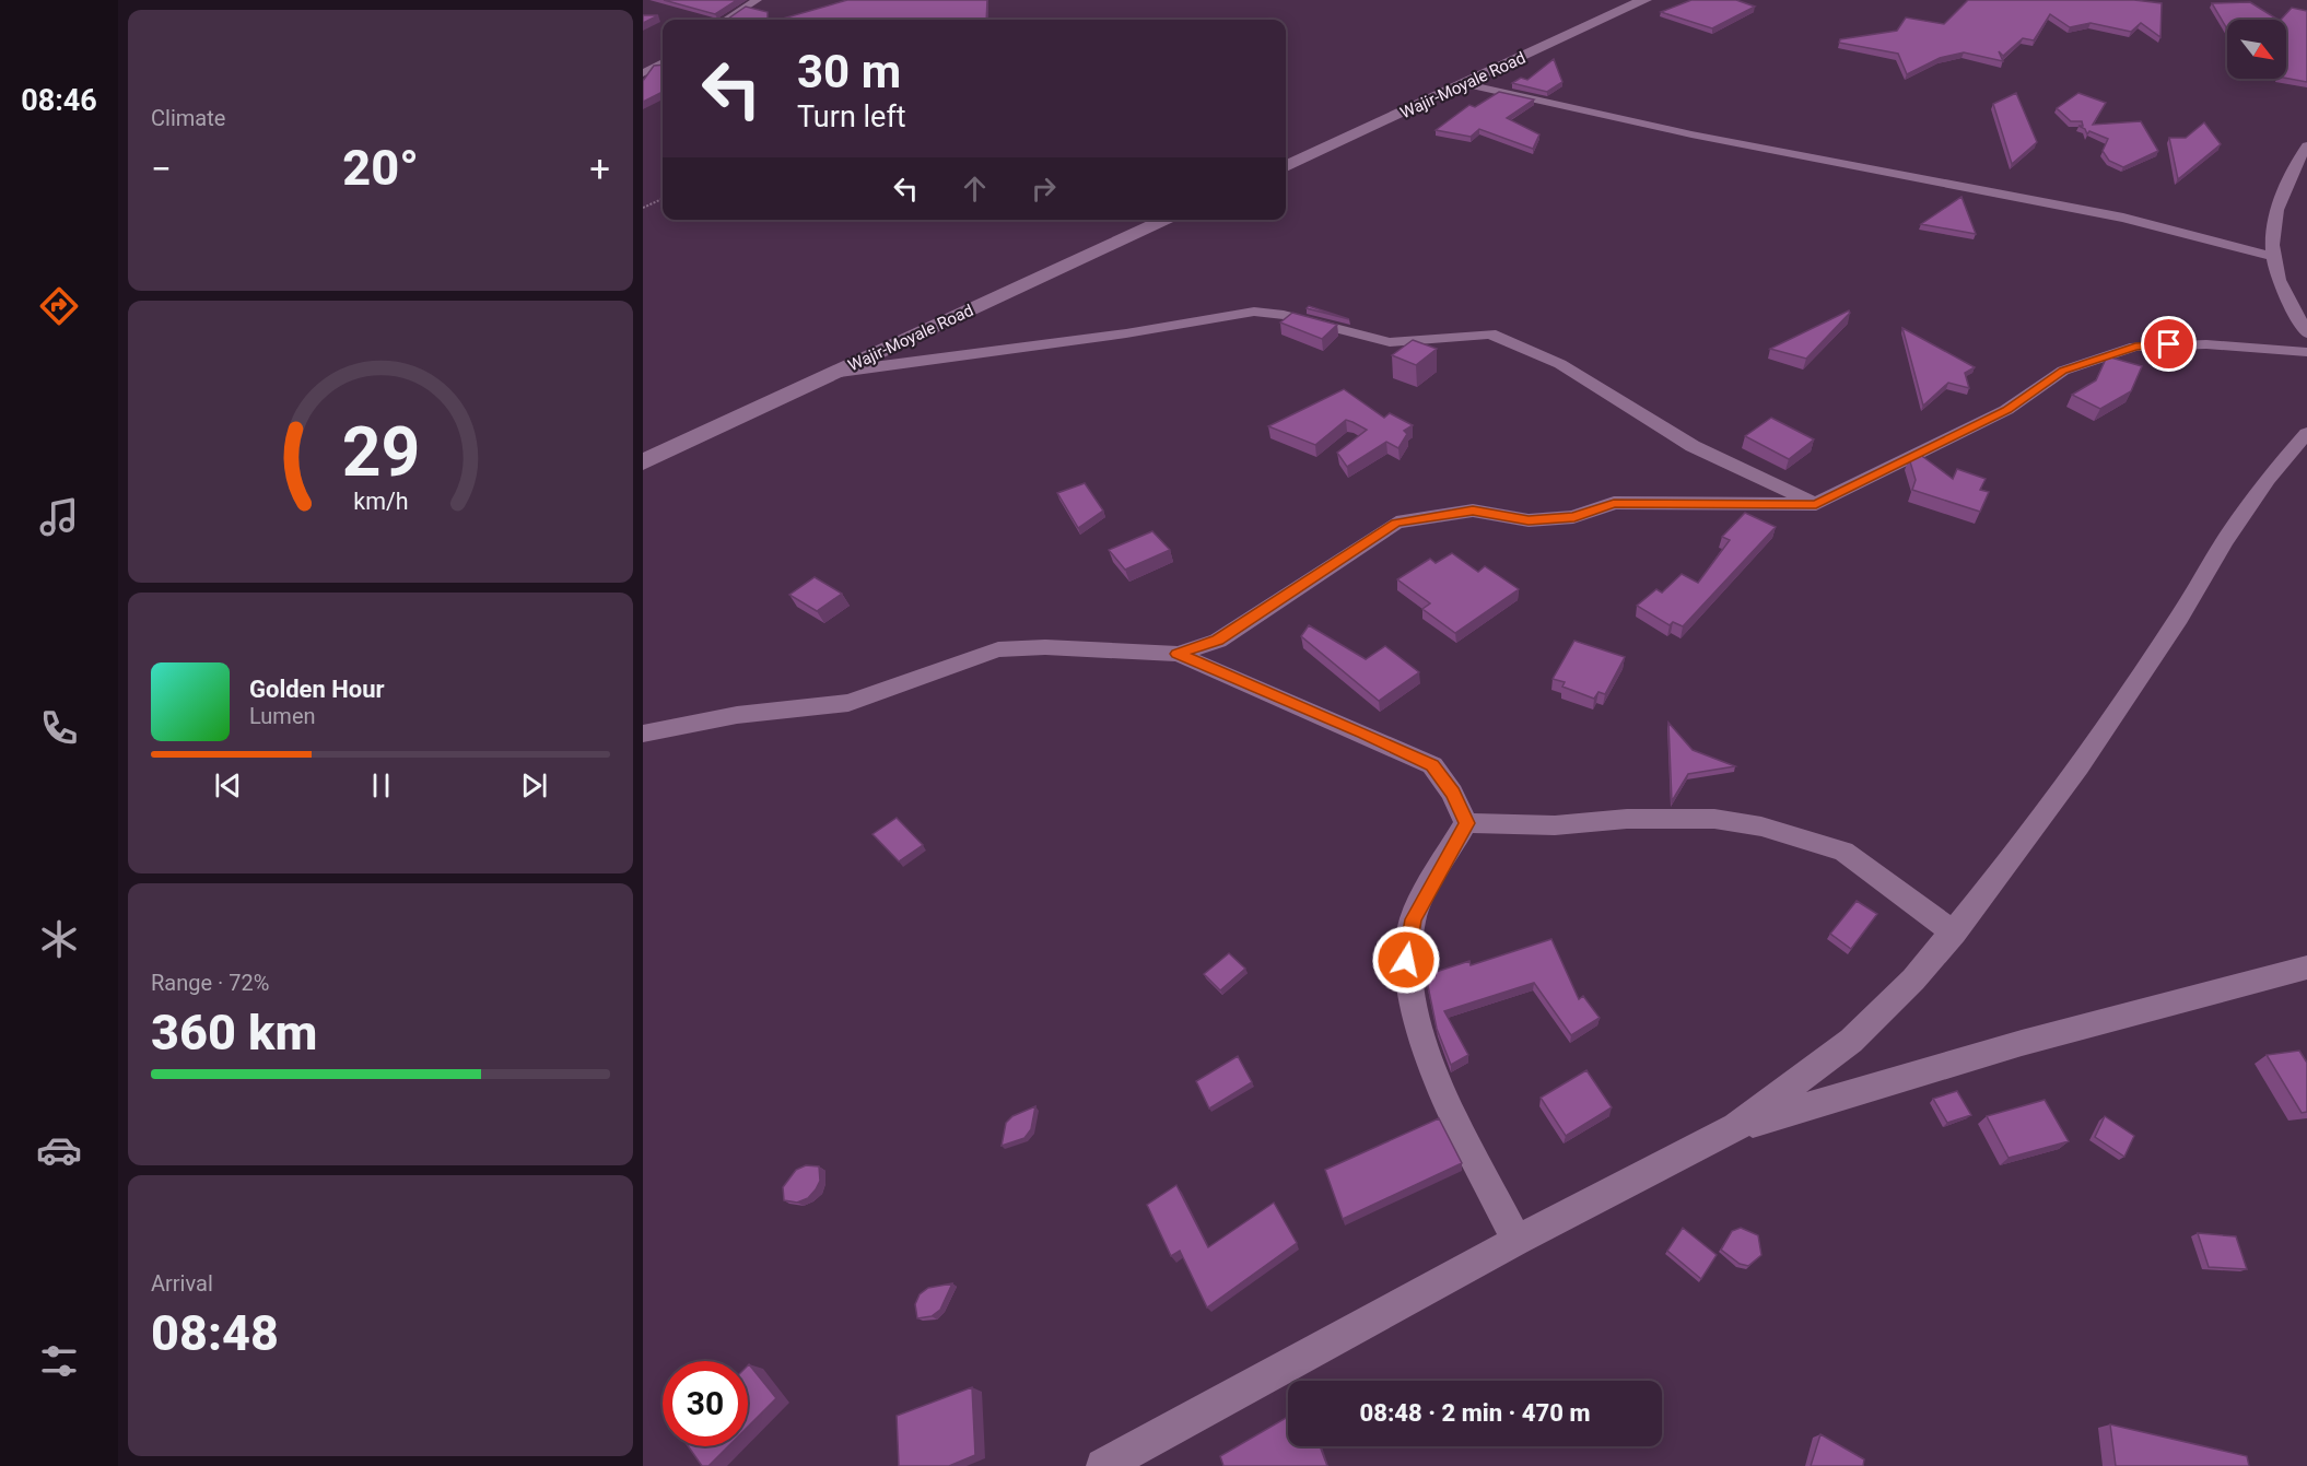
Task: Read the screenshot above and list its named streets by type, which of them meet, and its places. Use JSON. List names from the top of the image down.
{
  "streets": {
    "main road": ["Wajir-Moyale Road"]
  },
  "north": "bottom right",
  "page": {
    "tabs": "08:46",
    "tile": [
      "Climate",
      ["Range · 72%", "360 km"],
      ["Arrival", "08:48"]
    ],
    "turn": ["30 m", "Turn left"],
    "heat": ["−", "20°", "+"],
    "song": ["Golden Hour", "Lumen"],
    "limit": "30",
    "trip": "08:48 · 2 min · 470 m",
    "gauge": ["29", "km/h"]
  }
}
